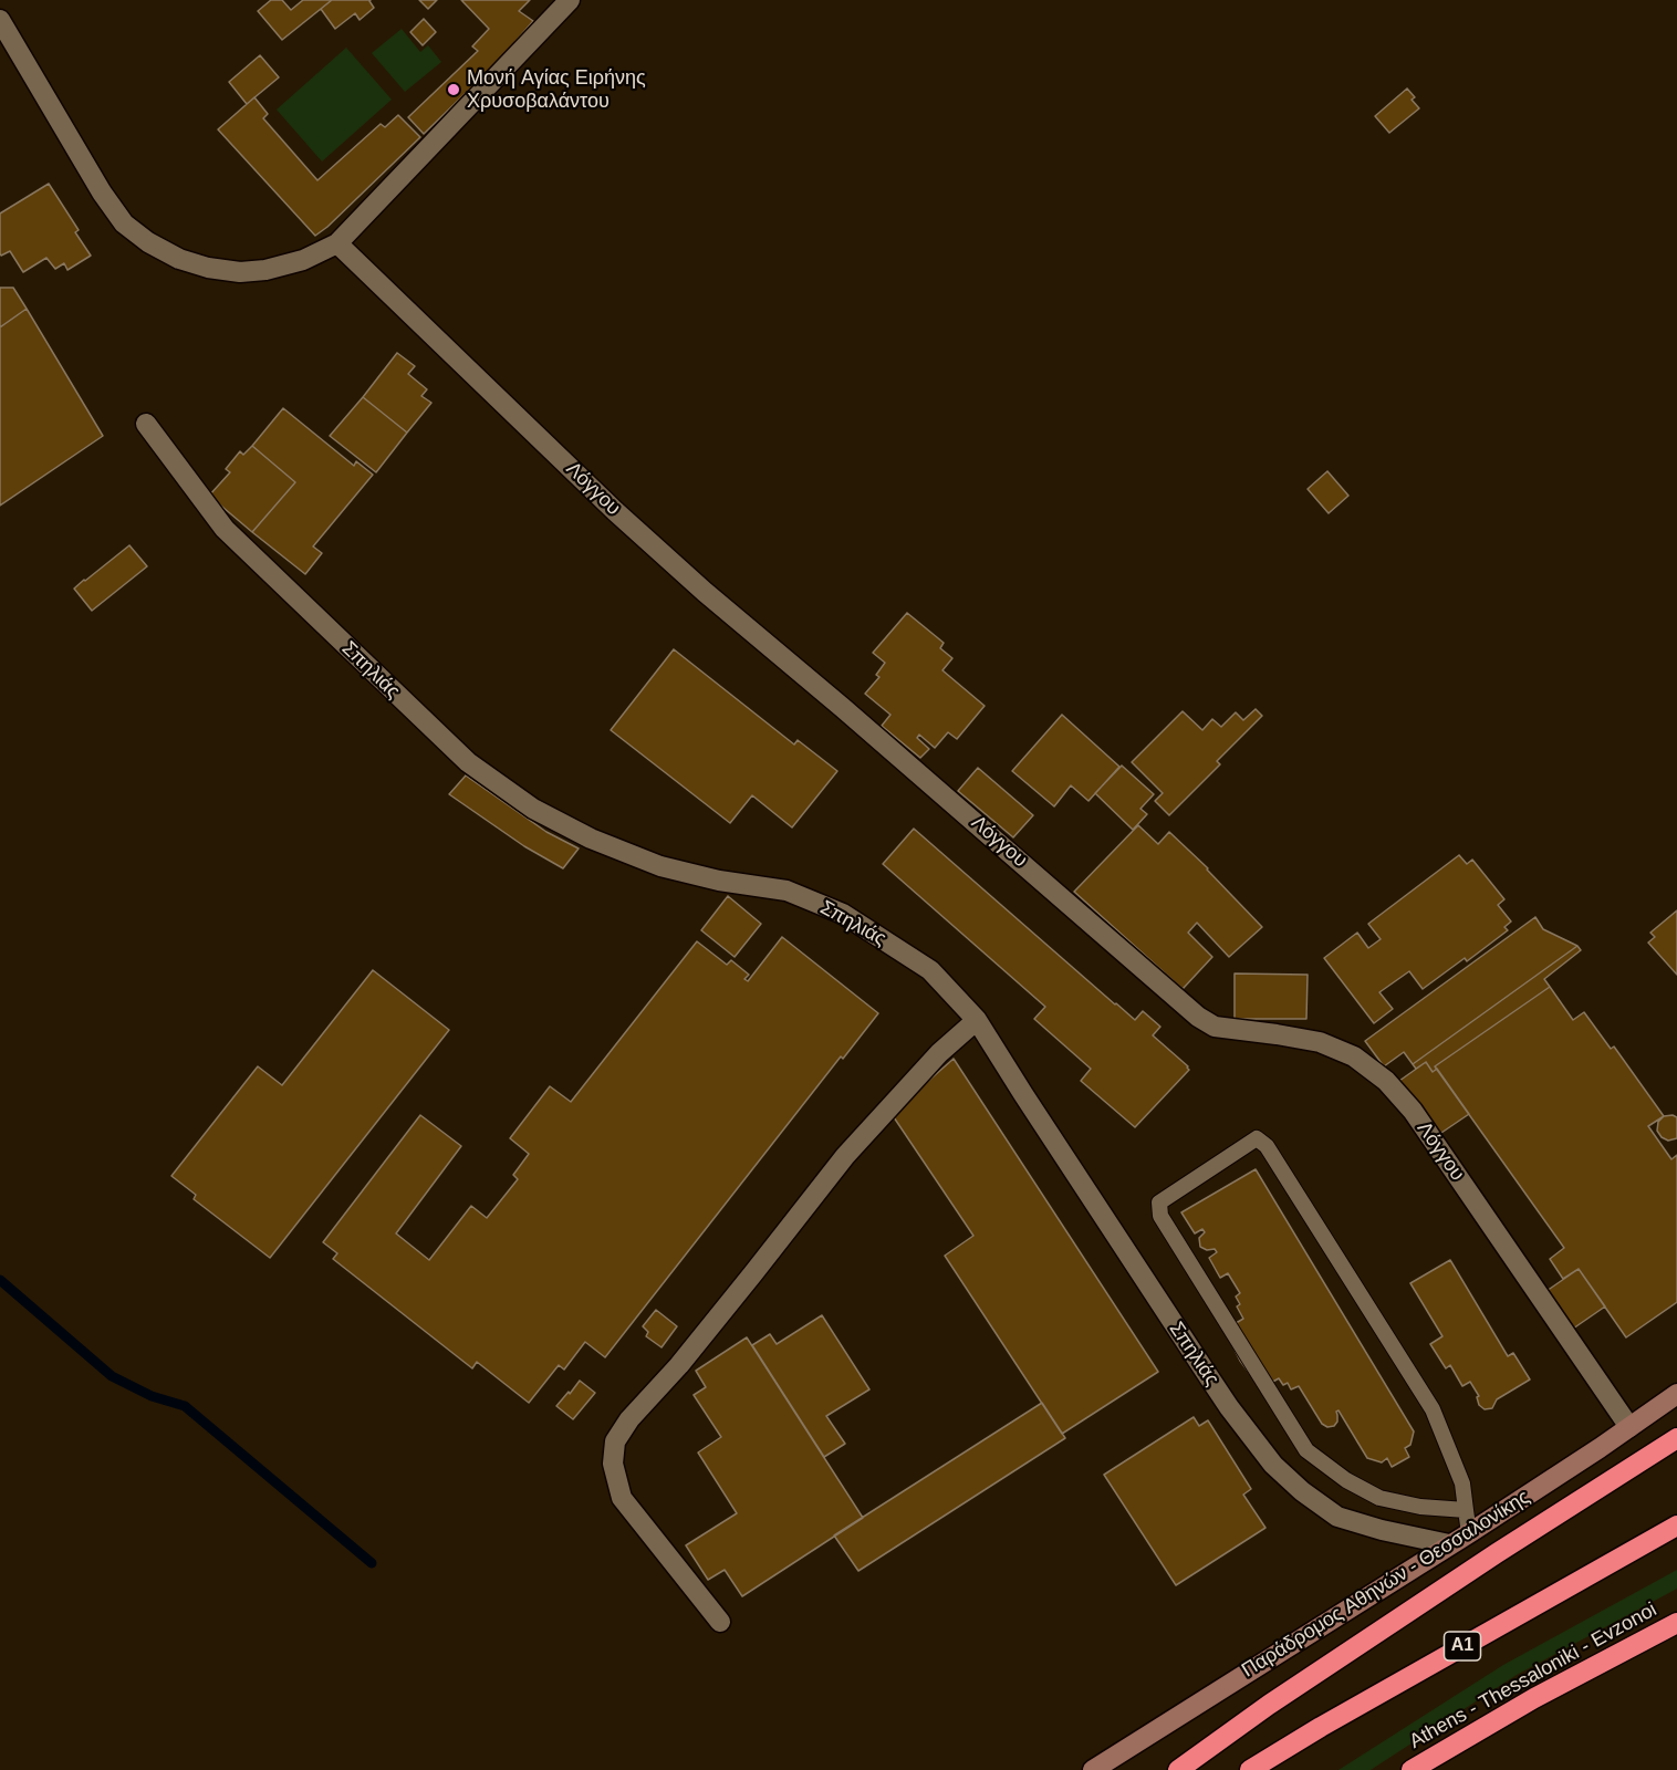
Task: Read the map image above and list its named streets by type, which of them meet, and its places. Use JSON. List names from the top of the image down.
{
  "streets": {
    "highway": ["Α1", "Athens - Thessaloniki - Evzonoi"],
    "main road": ["Παράδρομος Αθηνών - Θεσσαλονίκης"],
    "street": ["Λόγγου", "Σπηλιάς"]
  },
  "crossings": [
    ["Λόγγου", "Παράδρομος Αθηνών - Θεσσαλονίκης"],
    ["Σπηλιάς", "Παράδρομος Αθηνών - Θεσσαλονίκης"]
  ],
  "places": ["Μονή Αγίας Ειρήνης Χρυσοβαλάντου"]
}
